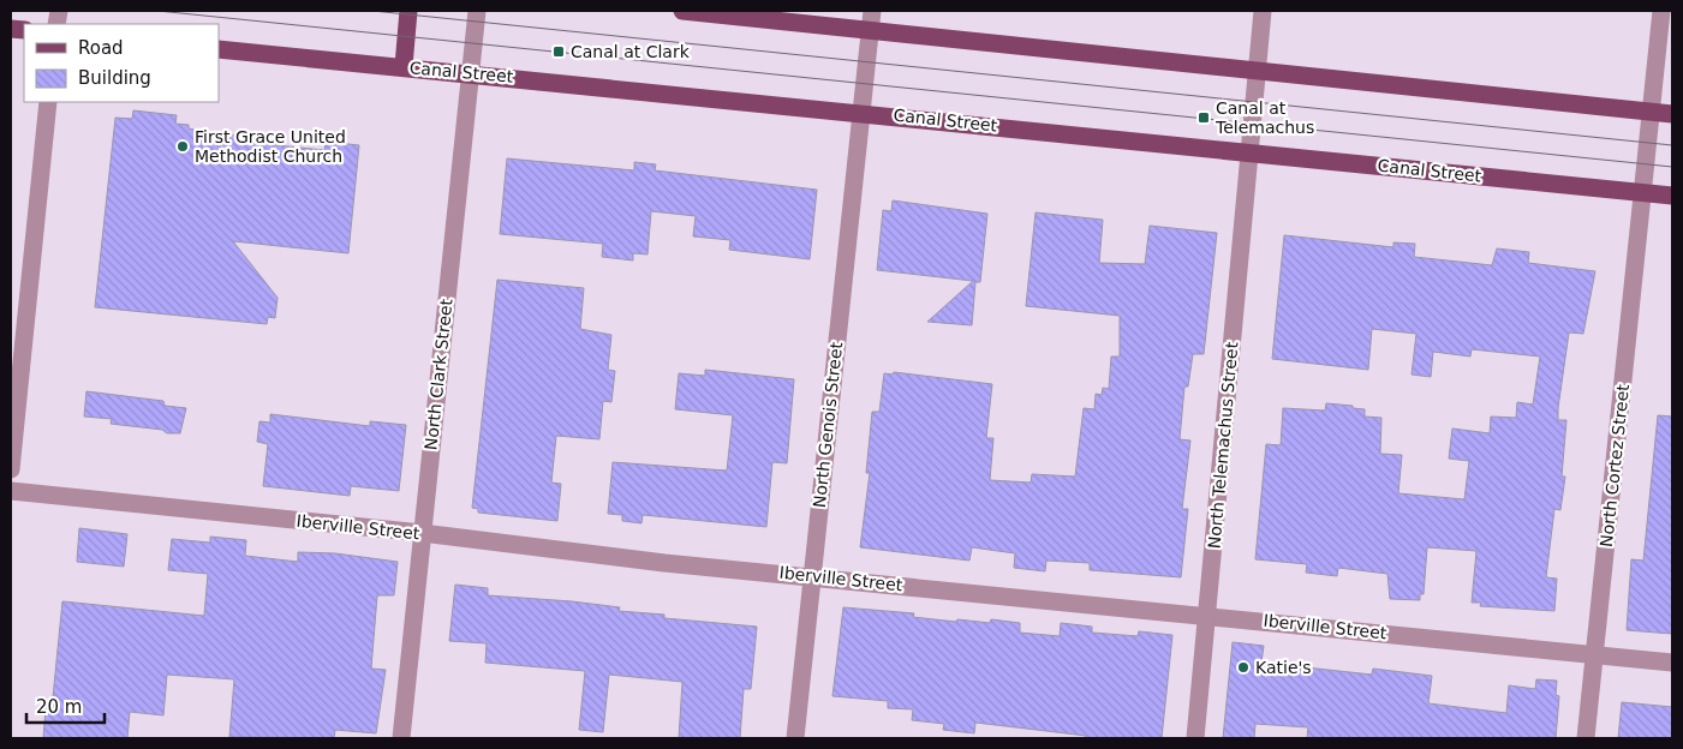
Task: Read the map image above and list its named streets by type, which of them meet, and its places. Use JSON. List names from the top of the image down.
{
  "streets": {
    "main road": ["Canal Street"],
    "street": [
      "North Clark Street",
      "North Genois Street",
      "North Telemachus Street",
      "North Cortez Street",
      "Iberville Street"
    ]
  },
  "crossings": [
    ["Canal Street", "North Clark Street"],
    ["Canal Street", "North Genois Street"],
    ["Canal Street", "North Telemachus Street"],
    ["Canal Street", "North Cortez Street"],
    ["North Clark Street", "Iberville Street"],
    ["North Genois Street", "Iberville Street"],
    ["North Telemachus Street", "Iberville Street"],
    ["North Cortez Street", "Iberville Street"]
  ],
  "places": {
    "transit": ["Canal at Clark", "Canal at Telemachus"],
    "other": ["First Grace United Methodist Church", "Katie's"]
  },
  "legend": ["Road", "Building"],
  "scale_bar": "20 m"
}
